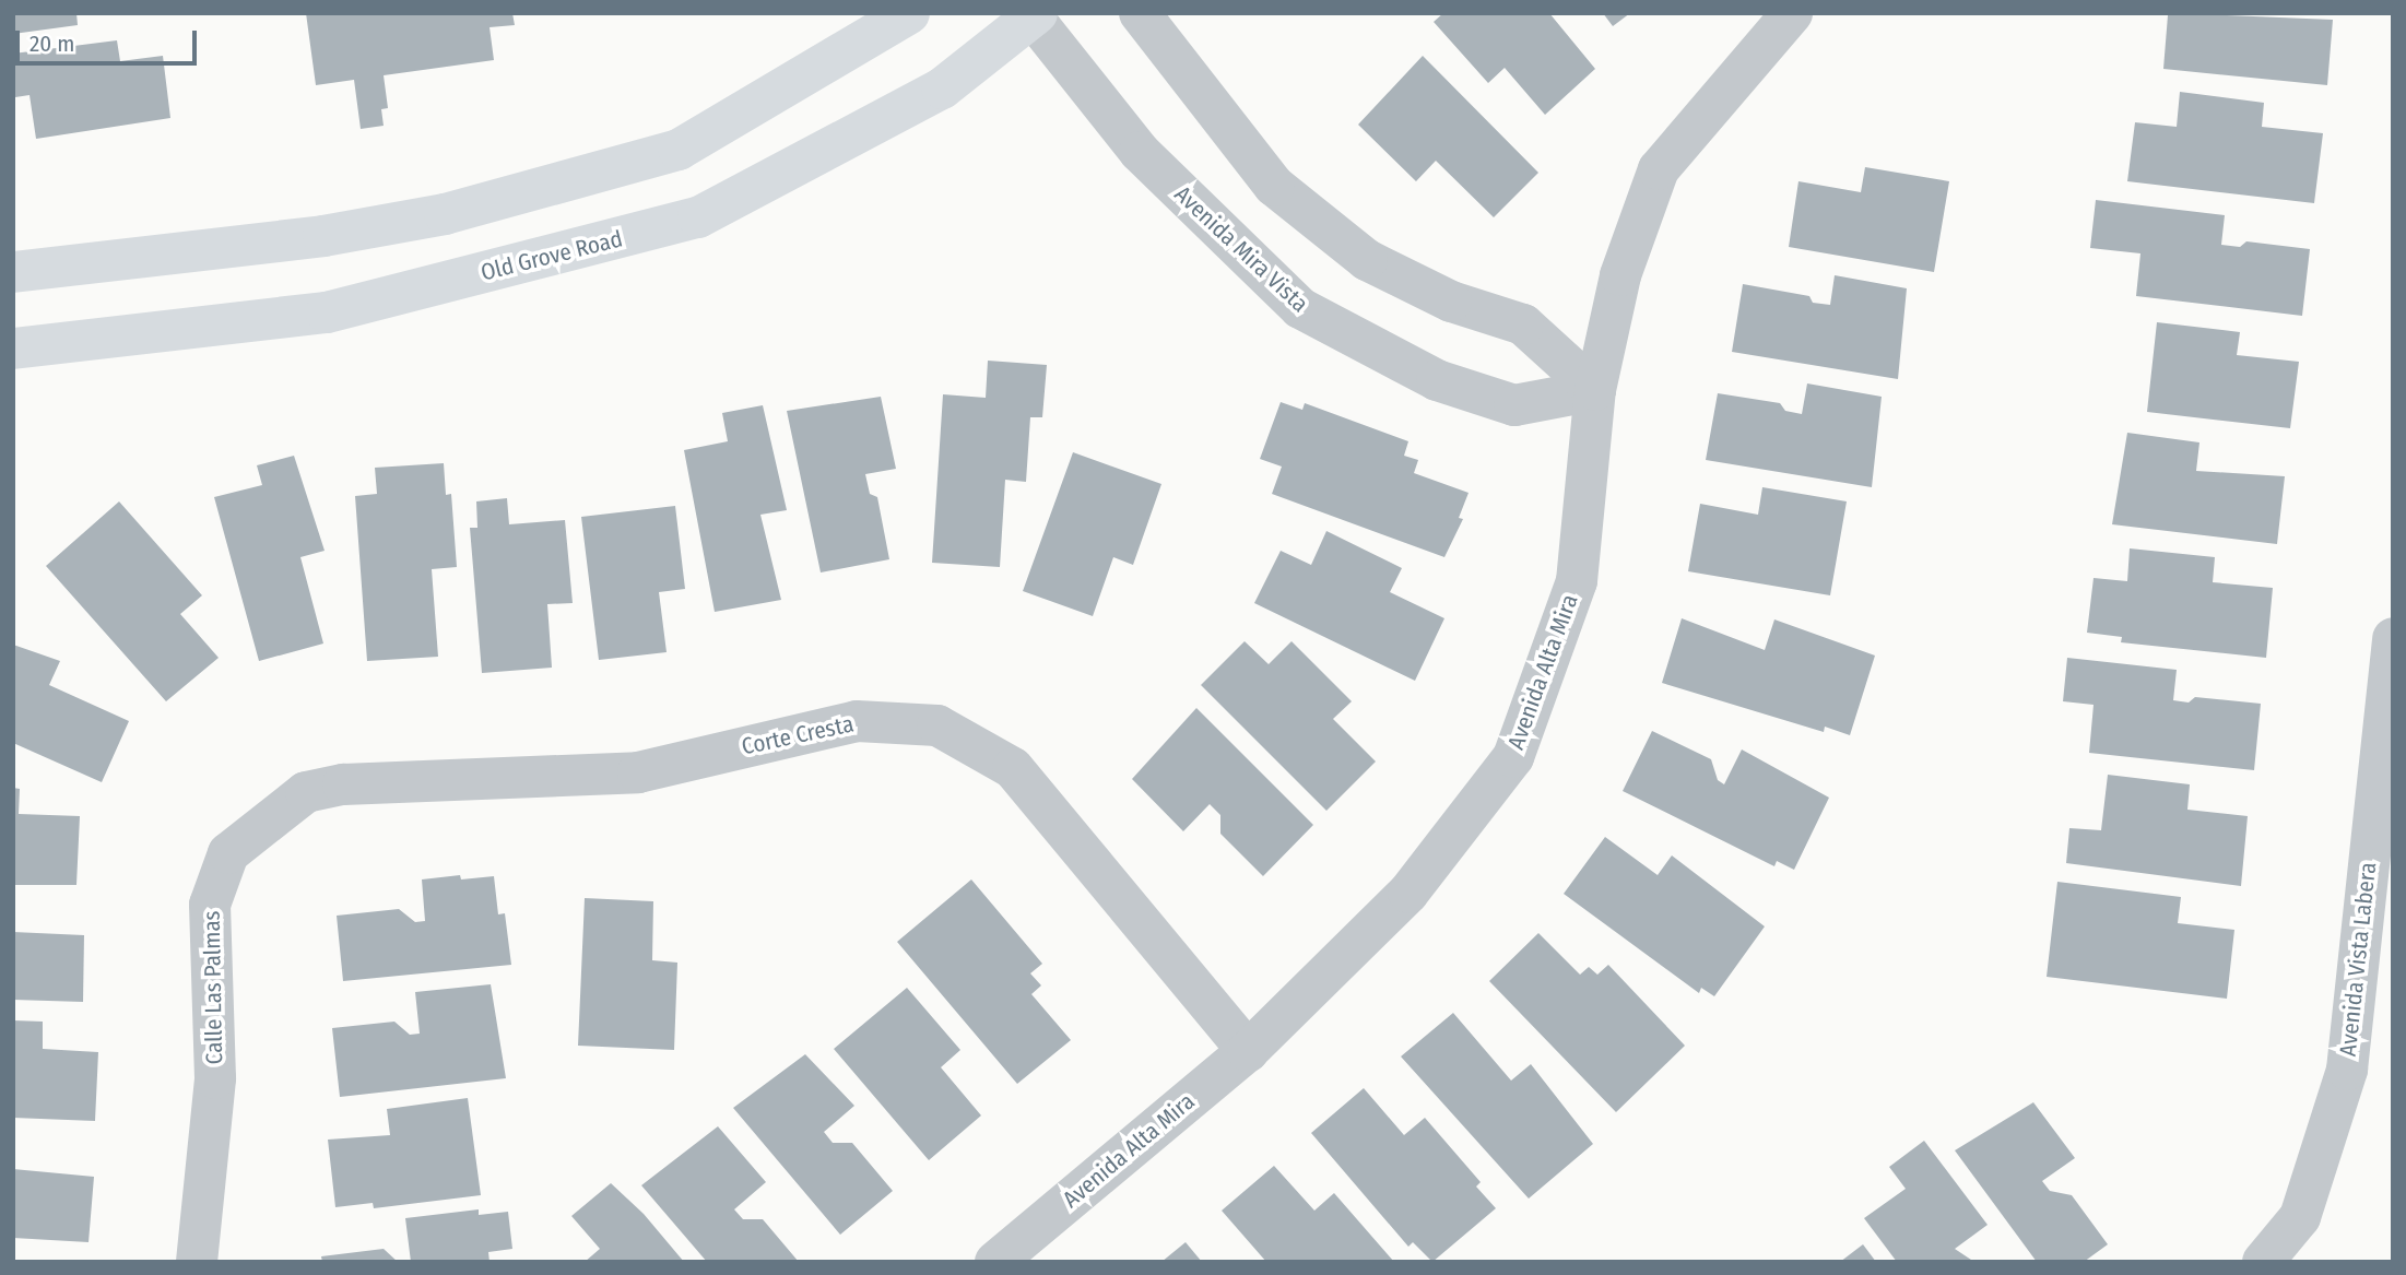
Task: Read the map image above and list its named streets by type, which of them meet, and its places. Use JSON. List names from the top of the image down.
{
  "streets": {
    "street": [
      "Avenida Mira Vista",
      "Old Grove Road",
      "Avenida Alta Mira",
      "Corte Cresta",
      "Avenida Vista Labera",
      "Calle Las Palmas"
    ]
  },
  "crossings": [
    ["Avenida Mira Vista", "Old Grove Road"],
    ["Avenida Mira Vista", "Avenida Alta Mira"],
    ["Avenida Alta Mira", "Corte Cresta"],
    ["Corte Cresta", "Calle Las Palmas"]
  ],
  "scale_bar": "20 m"
}
